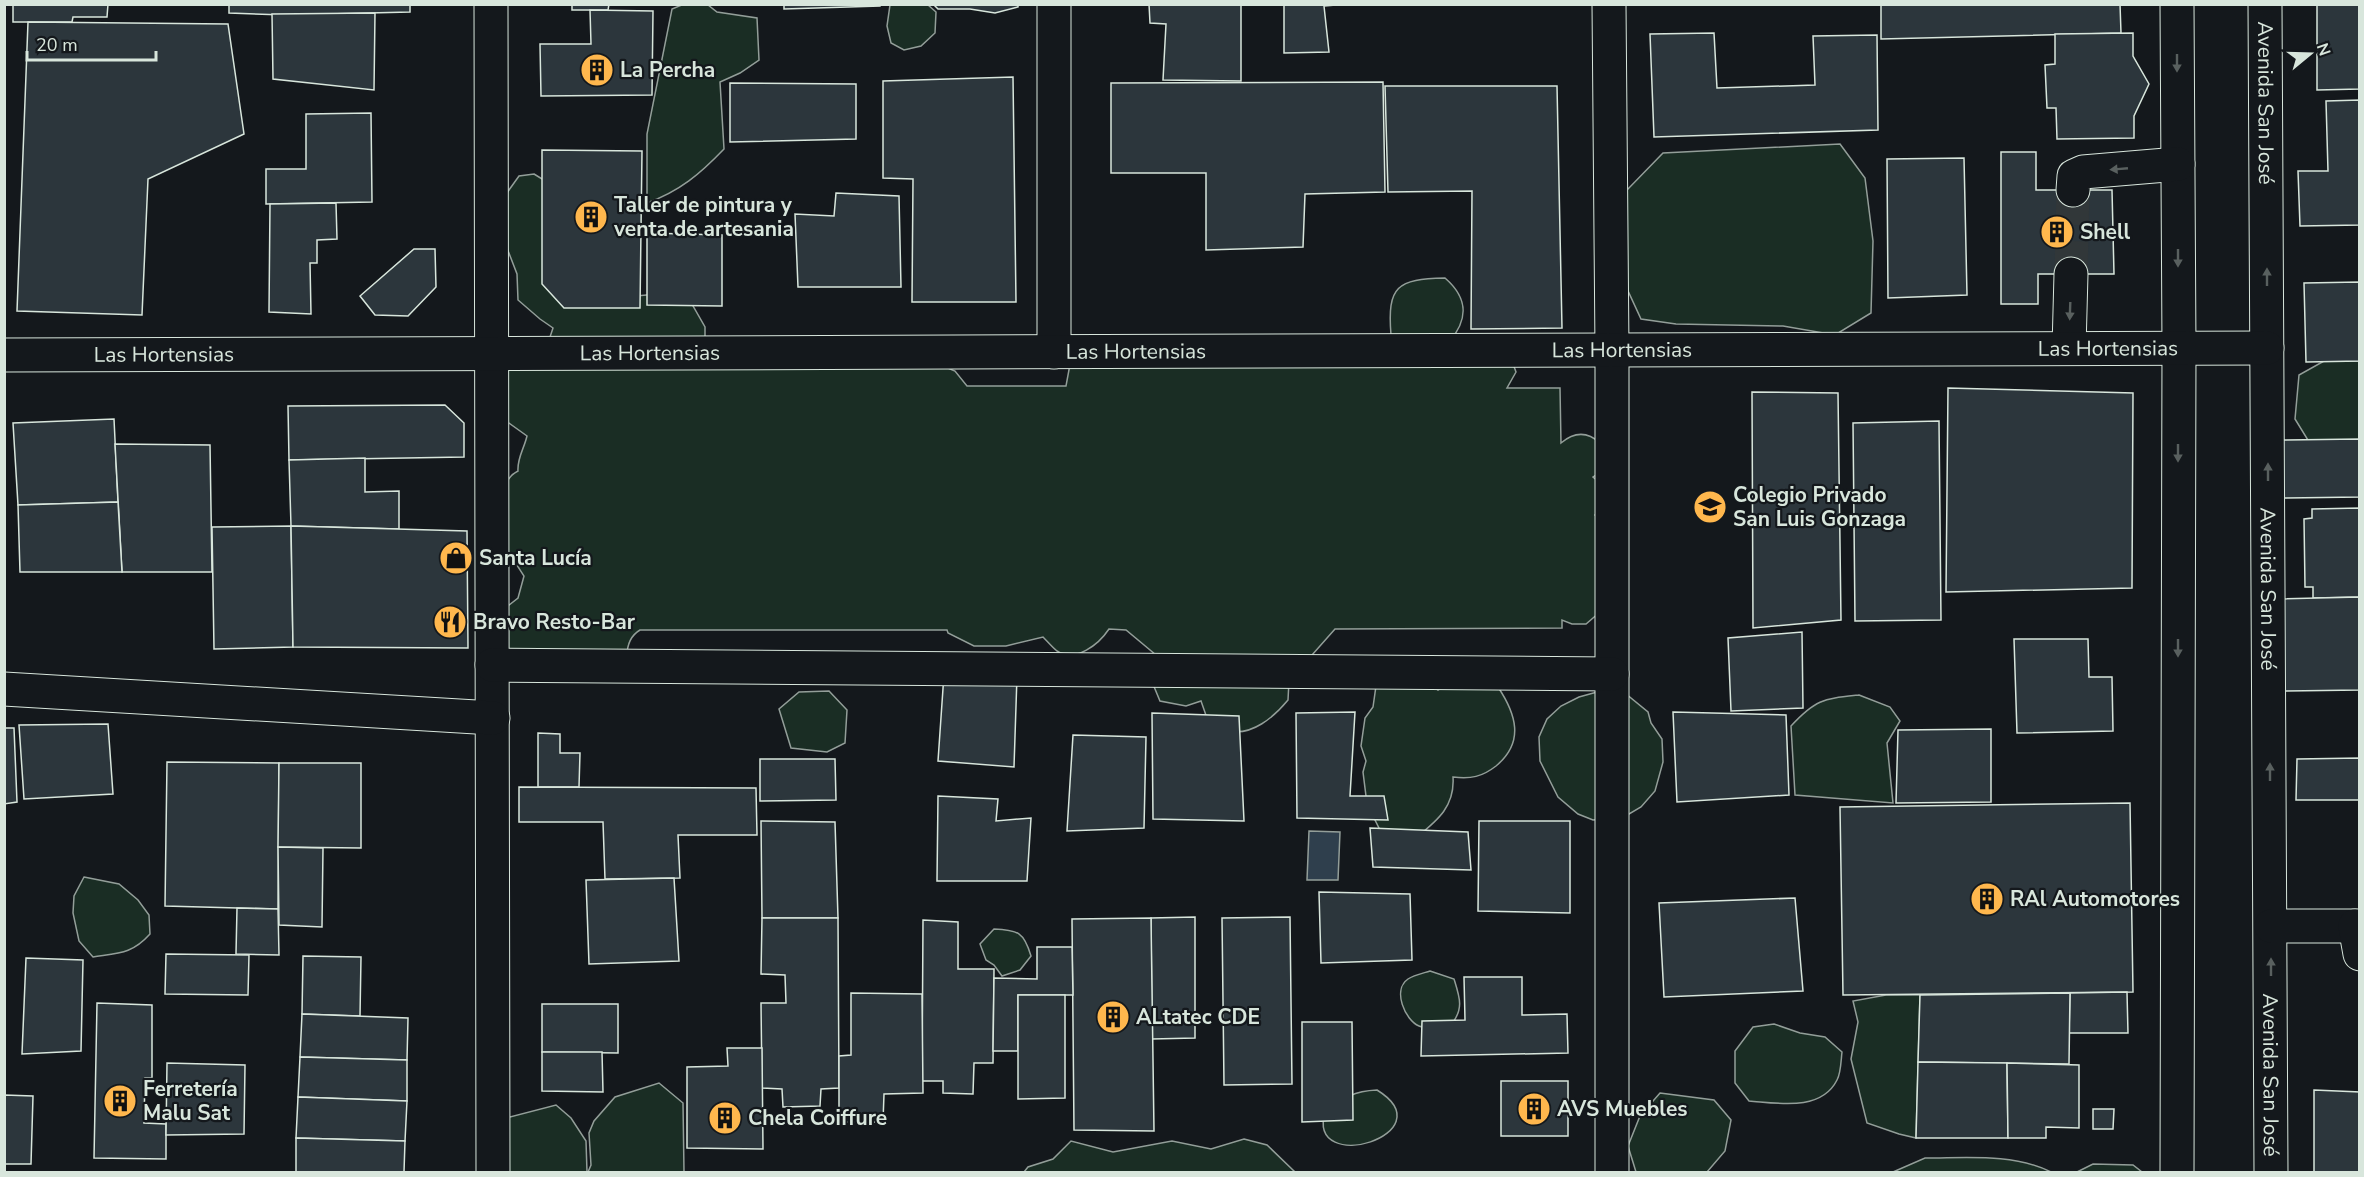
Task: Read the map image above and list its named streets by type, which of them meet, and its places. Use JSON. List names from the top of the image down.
{
  "streets": {
    "street": ["Avenida San José", "Las Hortensias"]
  },
  "crossings": [
    ["Avenida San José", "Las Hortensias"]
  ],
  "places": {
    "building": [
      "La Percha",
      "Taller de pintura y venta de artesania",
      "Shell",
      "RAl Automotores",
      "ALtatec CDE",
      "Ferretería Malu Sat",
      "AVS Muebles",
      "Chela Coiffure"
    ],
    "school or university": ["Colegio Privado San Luis Gonzaga"],
    "shop": ["Santa Lucía"],
    "restaurant": ["Bravo Resto-Bar"]
  },
  "scale_bar": "20 m",
  "north": "right"
}
